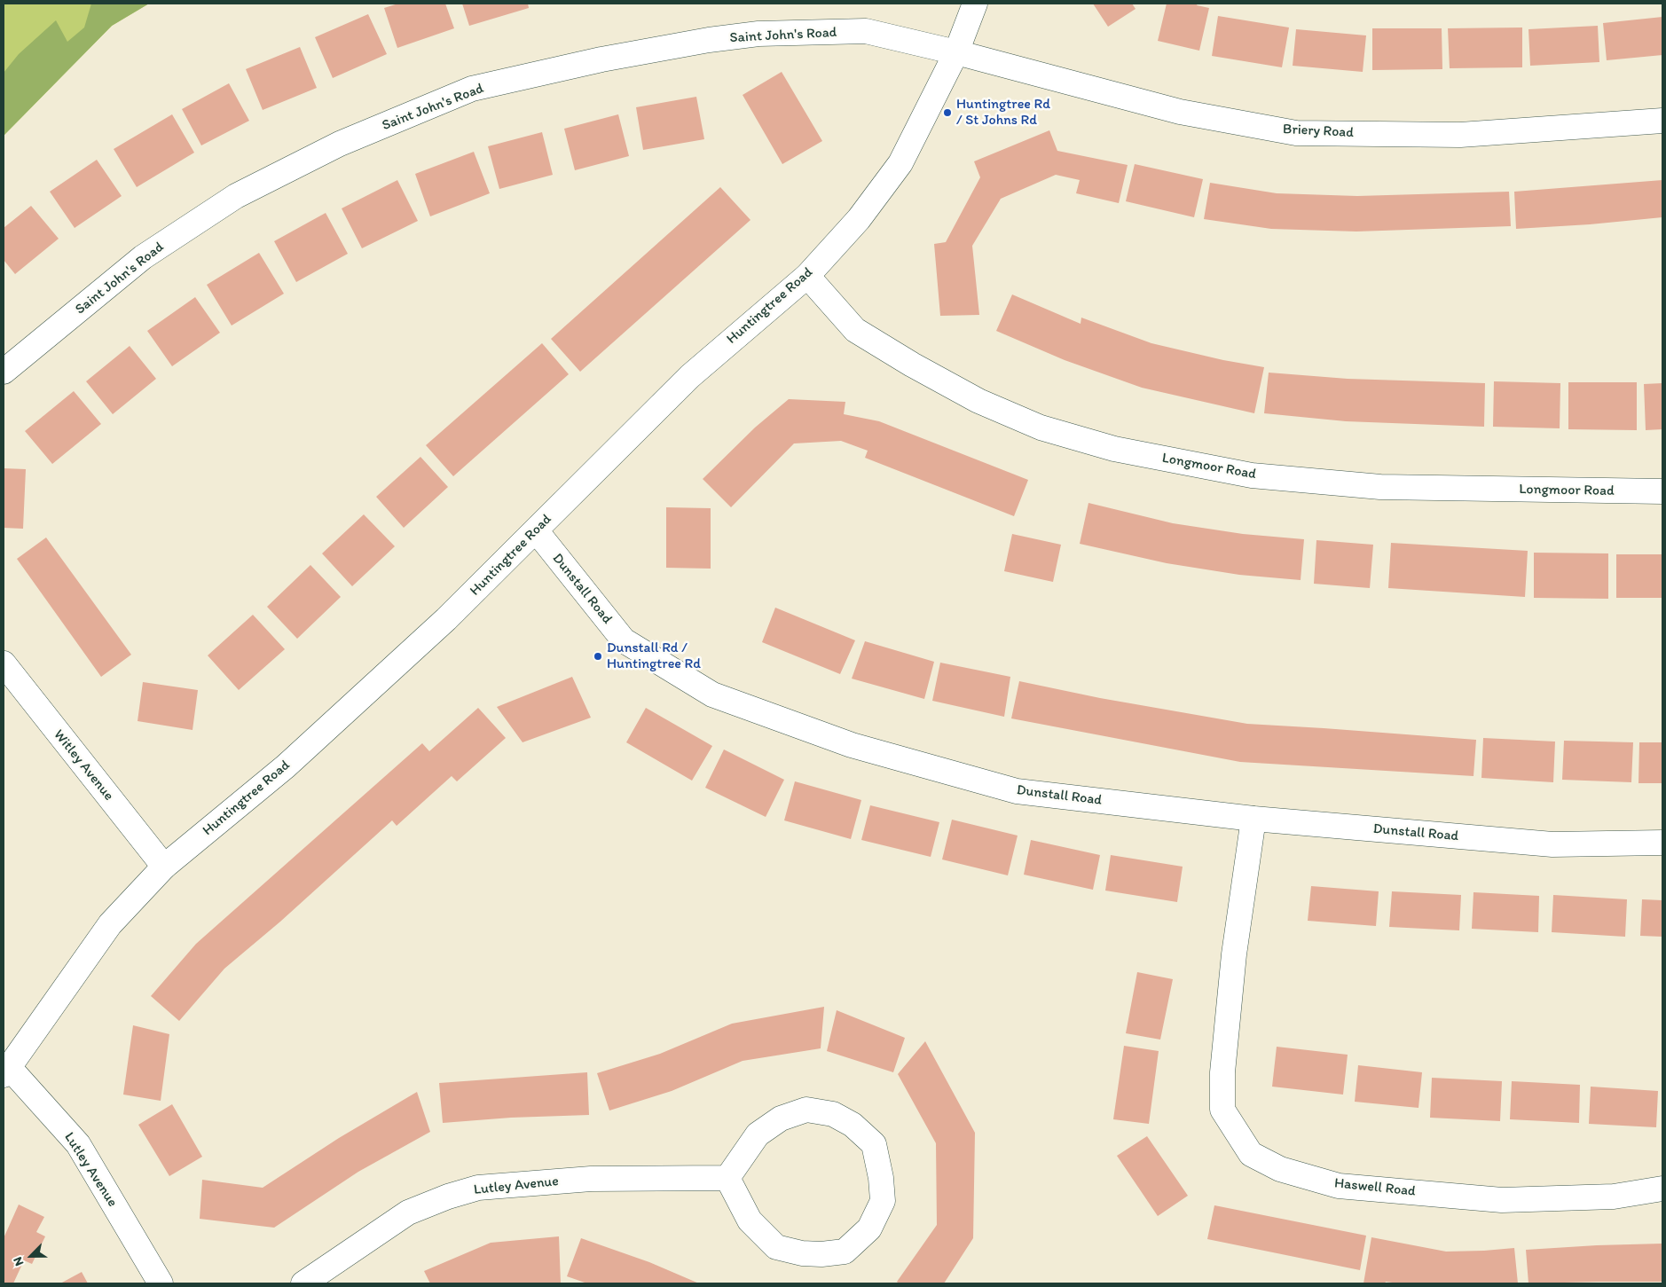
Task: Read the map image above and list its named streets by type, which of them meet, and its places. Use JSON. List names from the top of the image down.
{
  "streets": {
    "street": [
      "Saint John's Road",
      "Briery Road",
      "Huntingtree Road",
      "Longmoor Road",
      "Dunstall Road",
      "Witley Avenue",
      "Lutley Avenue",
      "Haswell Road"
    ]
  },
  "crossings": [
    ["Saint John's Road", "Briery Road"],
    ["Saint John's Road", "Huntingtree Road"],
    ["Briery Road", "Huntingtree Road"],
    ["Huntingtree Road", "Longmoor Road"],
    ["Huntingtree Road", "Dunstall Road"],
    ["Huntingtree Road", "Witley Avenue"],
    ["Huntingtree Road", "Lutley Avenue"],
    ["Dunstall Road", "Haswell Road"]
  ],
  "places": ["Huntingtree Rd / St Johns Rd", "Dunstall Rd / Huntingtree Rd"],
  "north": "bottom left"
}
